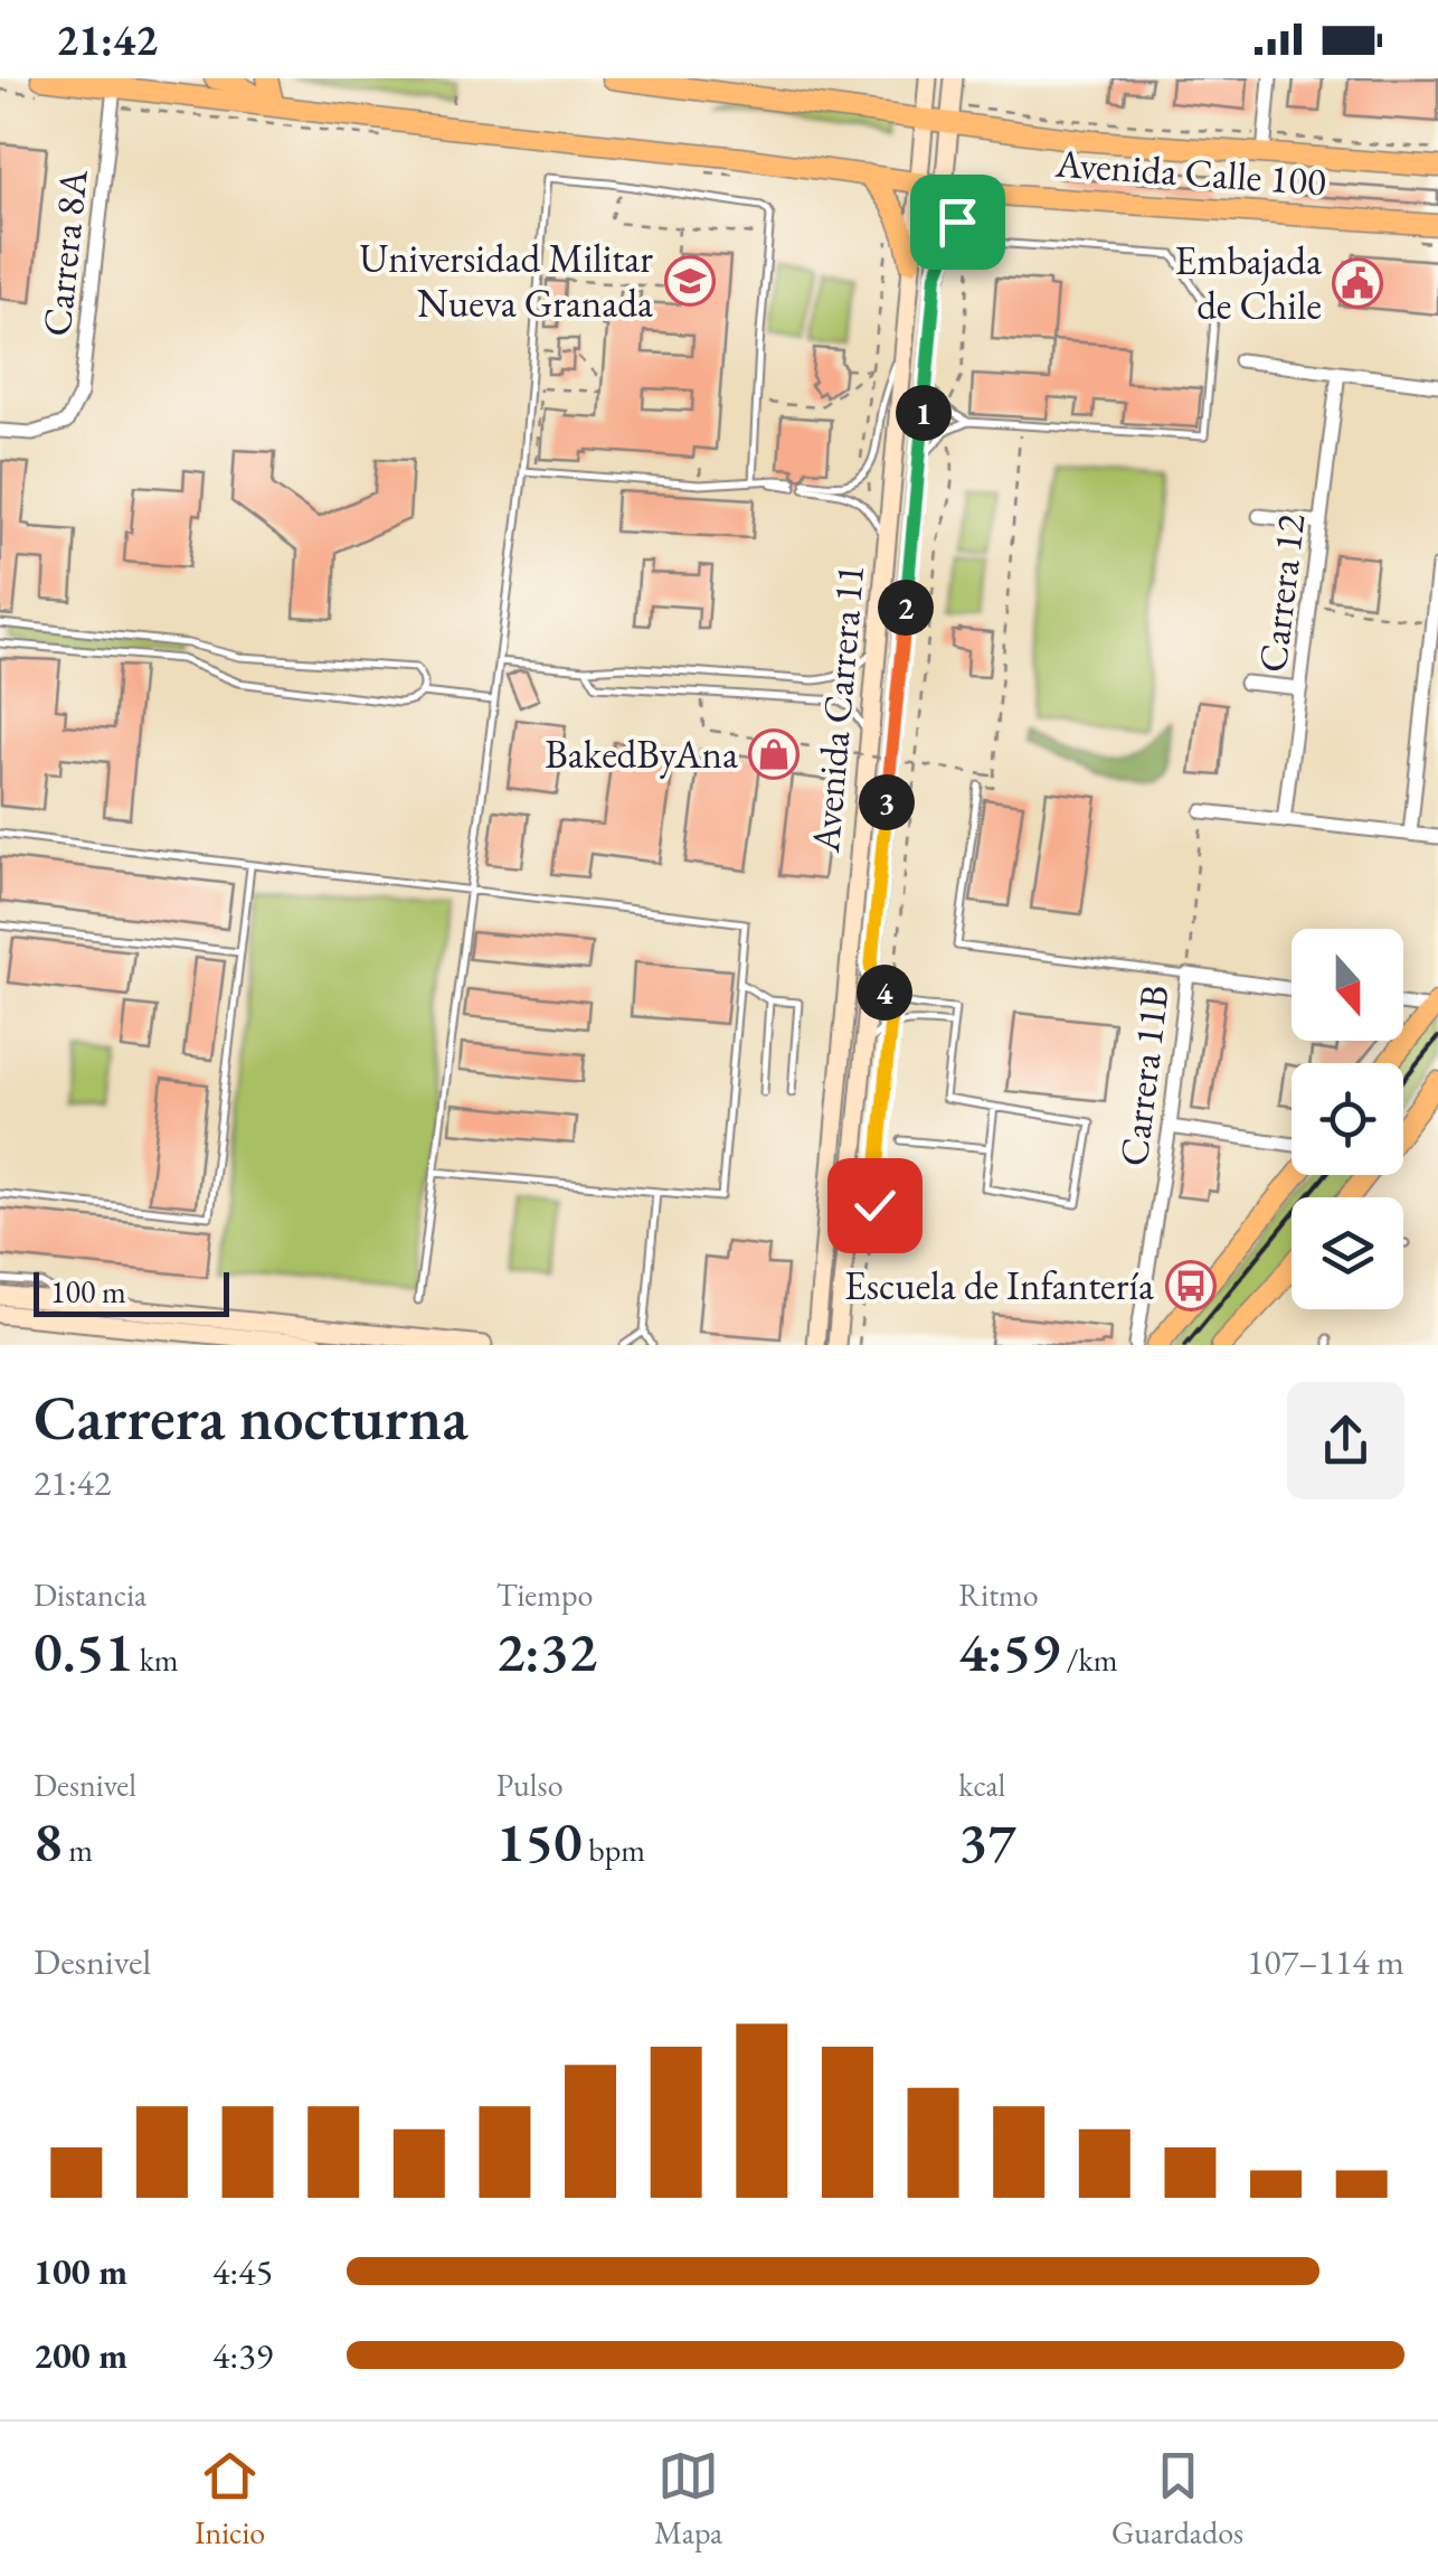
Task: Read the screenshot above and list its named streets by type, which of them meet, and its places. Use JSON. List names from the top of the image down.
{
  "streets": {
    "main road": ["Avenida Calle 100", "Avenida Carrera 11"],
    "street": ["Carrera 8A", "Carrera 12", "Carrera 11B"]
  },
  "crossings": [
    ["Avenida Calle 100", "Carrera 8A"],
    ["Avenida Calle 100", "Avenida Carrera 11"]
  ],
  "places": {
    "school or university": ["Universidad Militar Nueva Granada"],
    "public building": ["Embajada de Chile"],
    "shop": ["BakedByAna"],
    "bus stop": ["Escuela de Infantería"]
  },
  "scale_bar": "100 m",
  "north": "bottom",
  "page": {
    "status": "21:42",
    "pins": [
      "1",
      "2",
      "3",
      "4"
    ],
    "scale": "100 m",
    "heading": ["Carrera nocturna", "21:42"],
    "stats": [
      ["Distancia", "0.51 km"],
      ["Tiempo", "2:32"],
      ["Ritmo", "4:59 /km"],
      ["Desnivel", "8 m"],
      ["Pulso", "150 bpm"],
      ["kcal", "37"]
    ],
    "chart": ["Desnivel", "107–114 m"],
    "list": [
      {
        "name": "100 m",
        "note": "4:45"
      },
      {
        "name": "200 m",
        "note": "4:39"
      }
    ],
    "tabs": ["Inicio", "Mapa", "Guardados"]
  }
}
